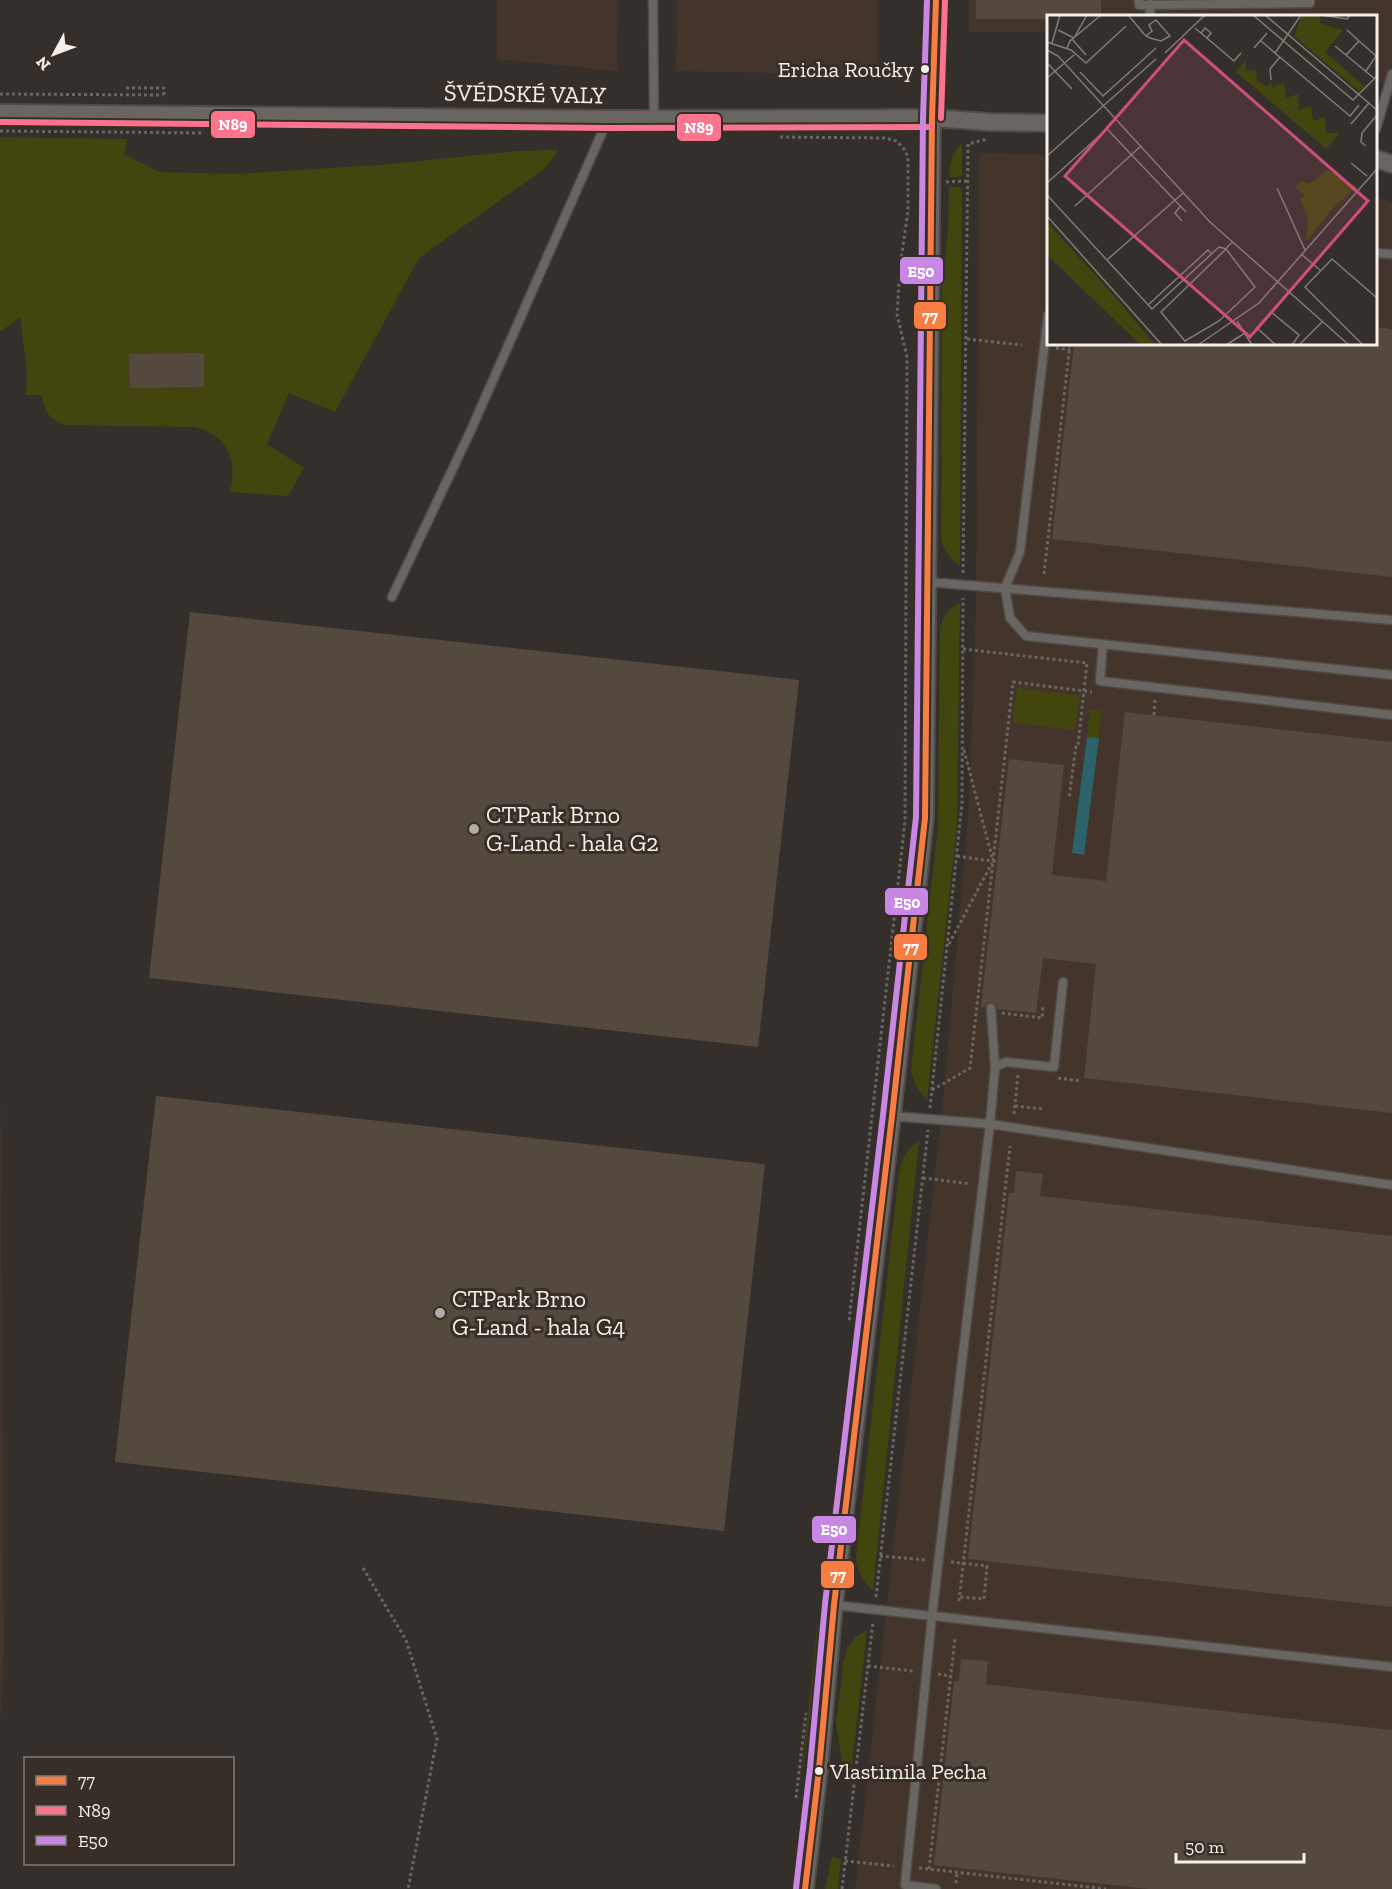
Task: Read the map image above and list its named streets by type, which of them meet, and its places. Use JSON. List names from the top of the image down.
{
  "streets": {
    "street": ["ŠVÉDSKÉ VALY"]
  },
  "places": [
    "Ericha Roučky",
    "CTPark Brno G-Land - hala G2",
    "CTPark Brno G-Land - hala G4",
    "Vlastimila Pecha"
  ],
  "lines": ["transit line 77", "transit line N89", "transit line E50"],
  "legend": ["77", "N89", "E50"],
  "scale_bar": "50 m",
  "north": "bottom left"
}
